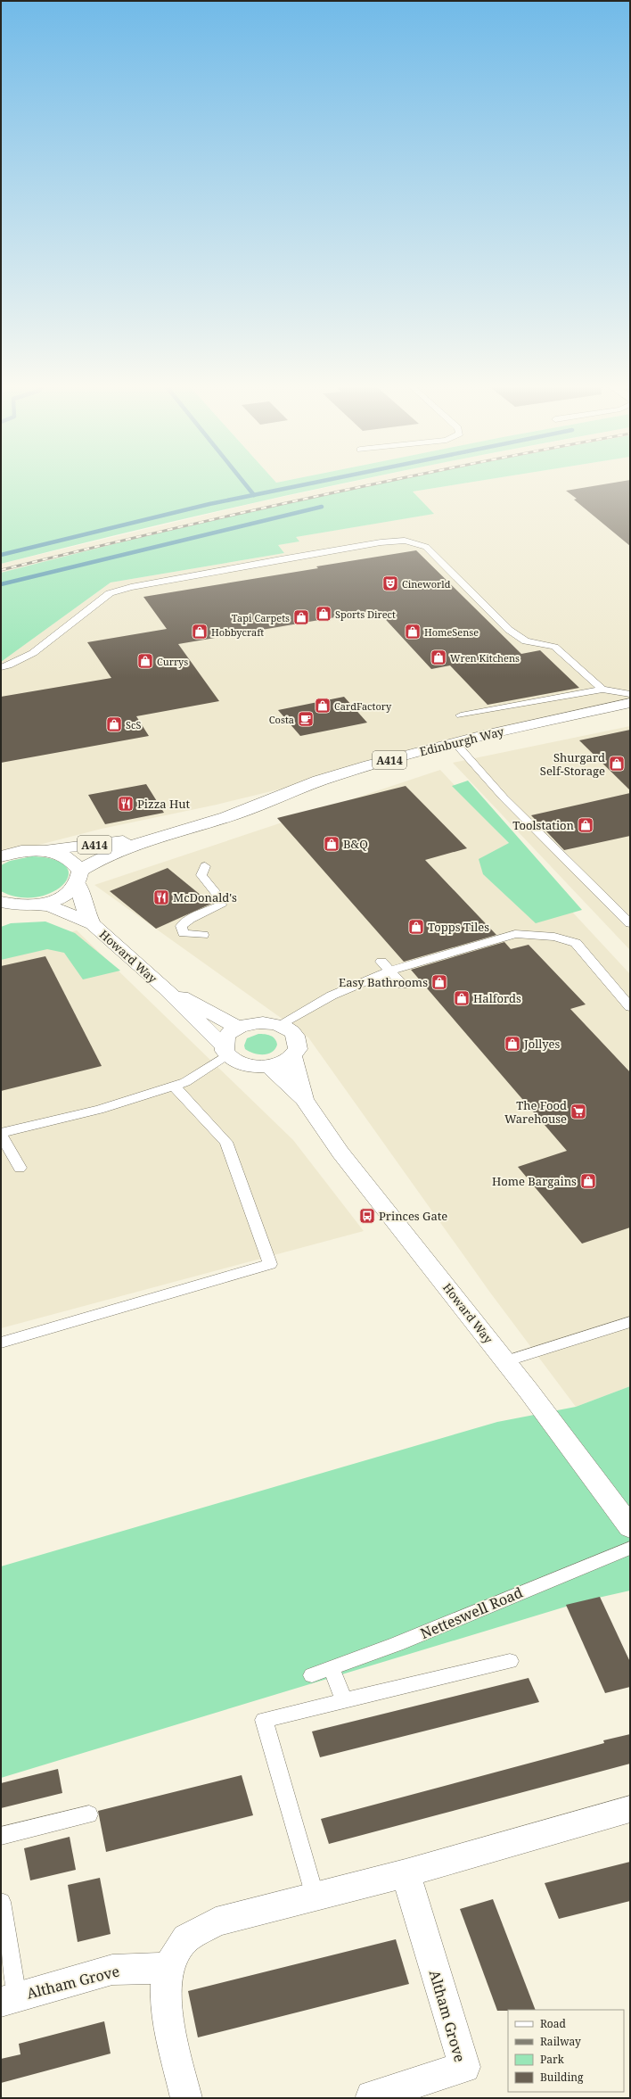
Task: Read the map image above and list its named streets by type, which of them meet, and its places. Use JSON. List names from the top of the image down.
{
  "streets": {
    "main road": [
      "Edinburgh Way",
      "A414",
      "Howard Way",
      "Altham Grove"
    ],
    "lane": ["Netteswell Road"]
  },
  "places": {
    "theatre": ["Cineworld"],
    "shop": [
      "Sports Direct",
      "Tapi Carpets",
      "Hobbycraft",
      "HomeSense",
      "Wren Kitchens",
      "Currys",
      "CardFactory",
      "ScS",
      "Shurgard Self-Storage",
      "Toolstation",
      "B&Q",
      "Topps Tiles",
      "Easy Bathrooms",
      "Halfords",
      "Jollyes",
      "Home Bargains"
    ],
    "cafe": ["Costa"],
    "restaurant": ["Pizza Hut", "McDonald's"],
    "supermarket": ["The Food Warehouse"],
    "bus stop": ["Princes Gate"]
  },
  "legend": [
    "Road",
    "Railway",
    "Park",
    "Building"
  ]
}
